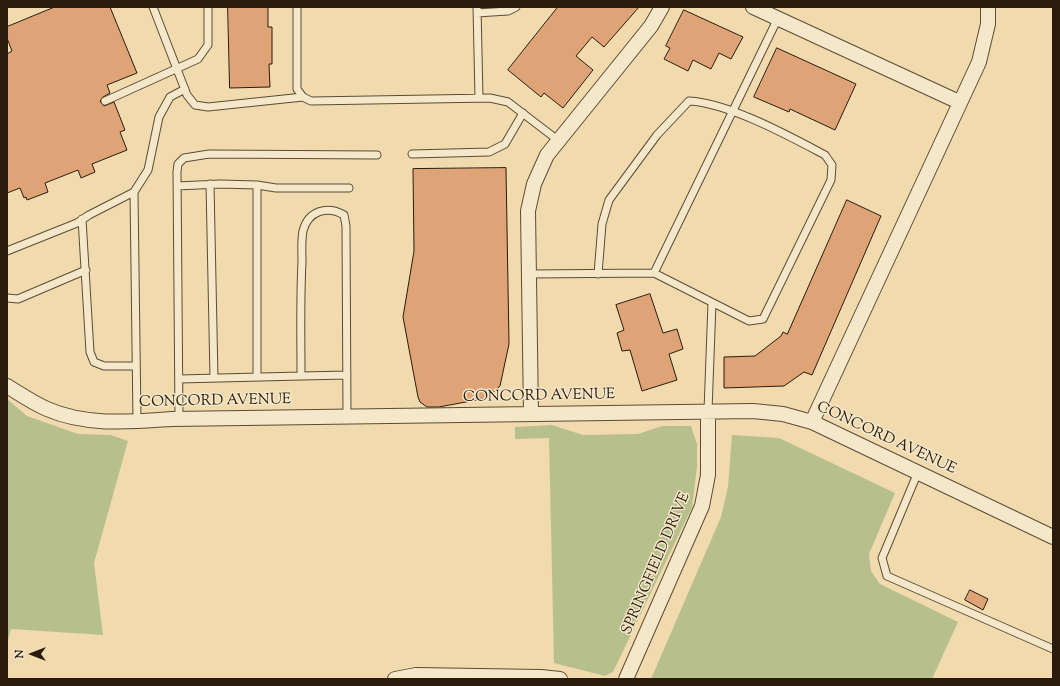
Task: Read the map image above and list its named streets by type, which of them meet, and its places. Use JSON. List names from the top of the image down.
{
  "streets": {
    "street": ["CONCORD AVENUE", "SPRINGFIELD DRIVE"]
  },
  "crossings": [
    ["CONCORD AVENUE", "SPRINGFIELD DRIVE"]
  ],
  "north": "left"
}
